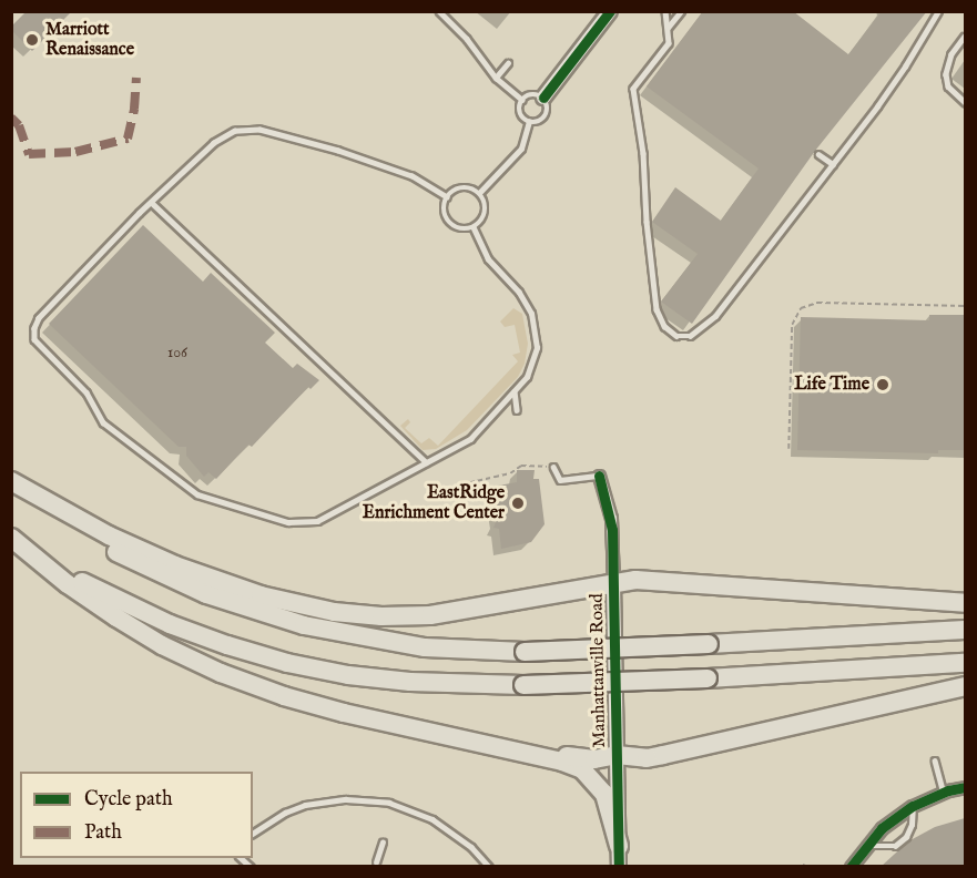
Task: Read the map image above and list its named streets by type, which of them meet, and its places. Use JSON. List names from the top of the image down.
{
  "streets": {
    "street": ["Manhattanville Road"]
  },
  "places": ["Marriott Renaissance", "Life Time", "EastRidge Enrichment Center"],
  "house_numbers": ["106"],
  "legend": ["Cycle path", "Path"]
}
